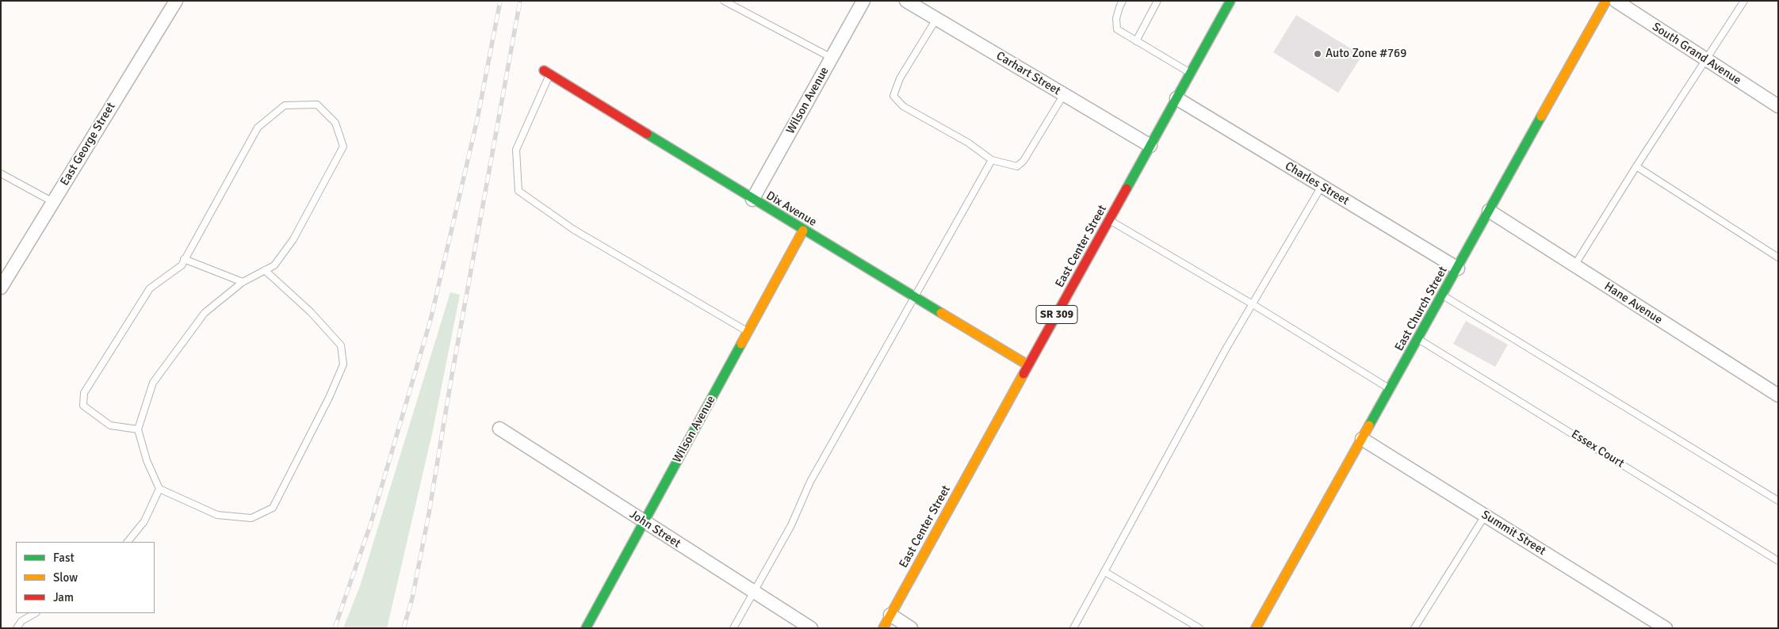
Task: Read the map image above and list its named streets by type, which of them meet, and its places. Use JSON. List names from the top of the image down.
{
  "streets": {
    "street": [
      "South Grand Avenue",
      "Carhart Street",
      "Wilson Avenue",
      "East George Street",
      "Charles Street",
      "Dix Avenue",
      "East Center Street",
      "Hane Avenue",
      "East Church Street",
      "SR 309",
      "John Street",
      "Summit Street"
    ],
    "lane": ["Essex Court"]
  },
  "crossings": [
    ["Carhart Street", "East Center Street"],
    ["Wilson Avenue", "Dix Avenue"],
    ["Wilson Avenue", "John Street"],
    ["Charles Street", "East Center Street"],
    ["Charles Street", "East Church Street"],
    ["Dix Avenue", "East Center Street"],
    ["Hane Avenue", "East Church Street"],
    ["East Church Street", "Essex Court"],
    ["East Church Street", "Summit Street"]
  ],
  "places": ["Auto Zone #769"],
  "legend": ["Fast", "Slow", "Jam"]
}
